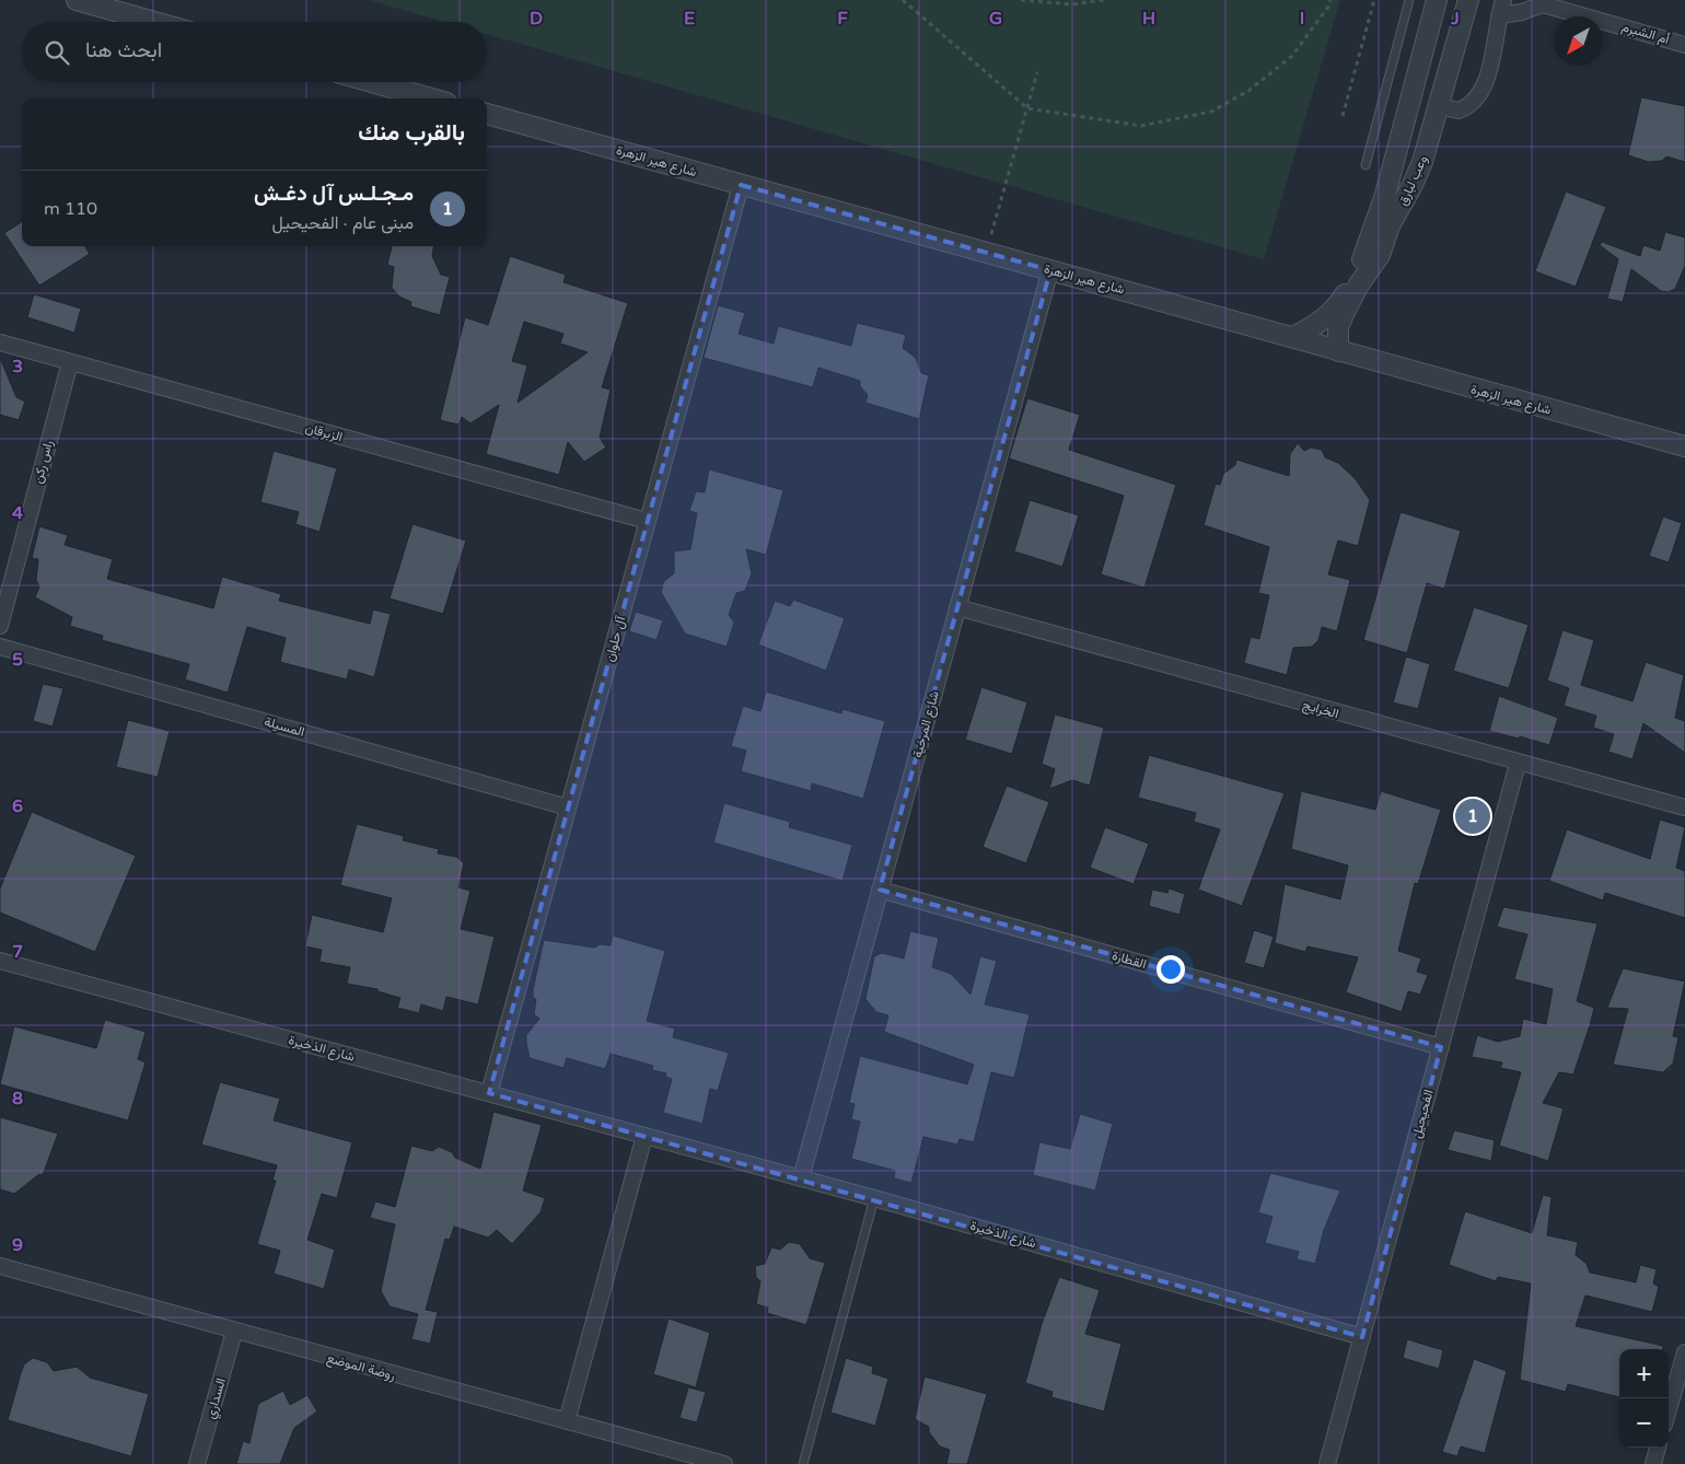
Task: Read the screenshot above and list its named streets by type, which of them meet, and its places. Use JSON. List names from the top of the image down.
{
  "streets": {
    "street": [
      "أم الشبرم",
      "شارع هير الزهرة",
      "وعب لبارق",
      "الزبرقان",
      "راس ركن",
      "آل حلوان",
      "الخرايج",
      "شارع المرخية",
      "المسيلة",
      "القطارة",
      "شارع الذخيرة",
      "الفحيحيل",
      "روضة الموضع",
      "السداري"
    ]
  },
  "crossings": [
    ["شارع هير الزهرة", "وعب لبارق"],
    ["شارع هير الزهرة", "آل حلوان"],
    ["شارع هير الزهرة", "شارع المرخية"],
    ["الزبرقان", "راس ركن"],
    ["الزبرقان", "آل حلوان"],
    ["آل حلوان", "المسيلة"],
    ["آل حلوان", "شارع الذخيرة"],
    ["الخرايج", "شارع المرخية"],
    ["الخرايج", "الفحيحيل"],
    ["شارع المرخية", "القطارة"],
    ["شارع المرخية", "شارع الذخيرة"],
    ["القطارة", "الفحيحيل"],
    ["شارع الذخيرة", "الفحيحيل"],
    ["روضة الموضع", "السداري"]
  ],
  "north": "bottom left",
  "page": {
    "search": "ابحث هنا",
    "heading": "بالقرب منك",
    "list": [
      {
        "mark": "1",
        "name": "مـجـلـس آل دغـش",
        "note": "مبنى عام · الفحيحيل",
        "value": "110 m"
      }
    ],
    "pins": "1",
    "map_buttons": ["+", "−"]
  },
  "grid": {
    "columns": [
      "D",
      "E",
      "F",
      "G",
      "H",
      "I",
      "J"
    ],
    "rows": [
      "3",
      "4",
      "5",
      "6",
      "7",
      "8",
      "9"
    ]
  }
}
